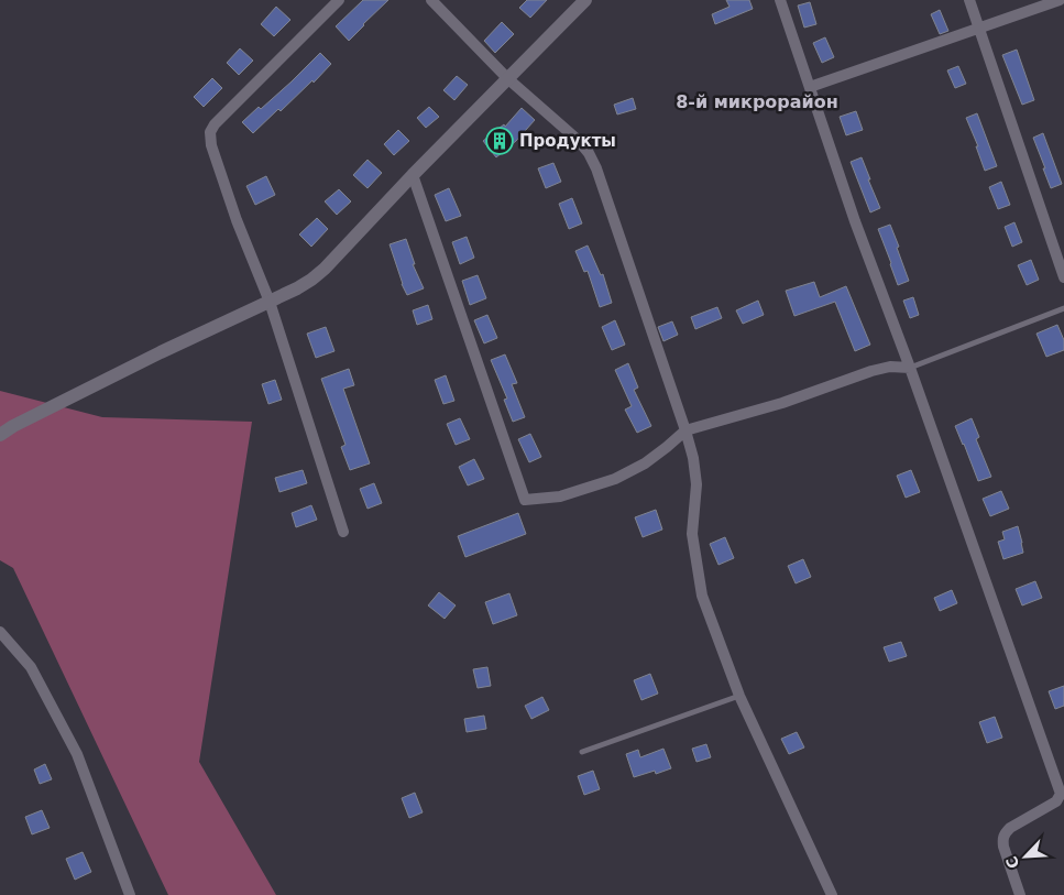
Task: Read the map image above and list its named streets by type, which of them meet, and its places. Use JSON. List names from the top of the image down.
{
  "districts": ["8-й микрорайон"],
  "places": {
    "building": ["Продукты"]
  },
  "north": "bottom left"
}
